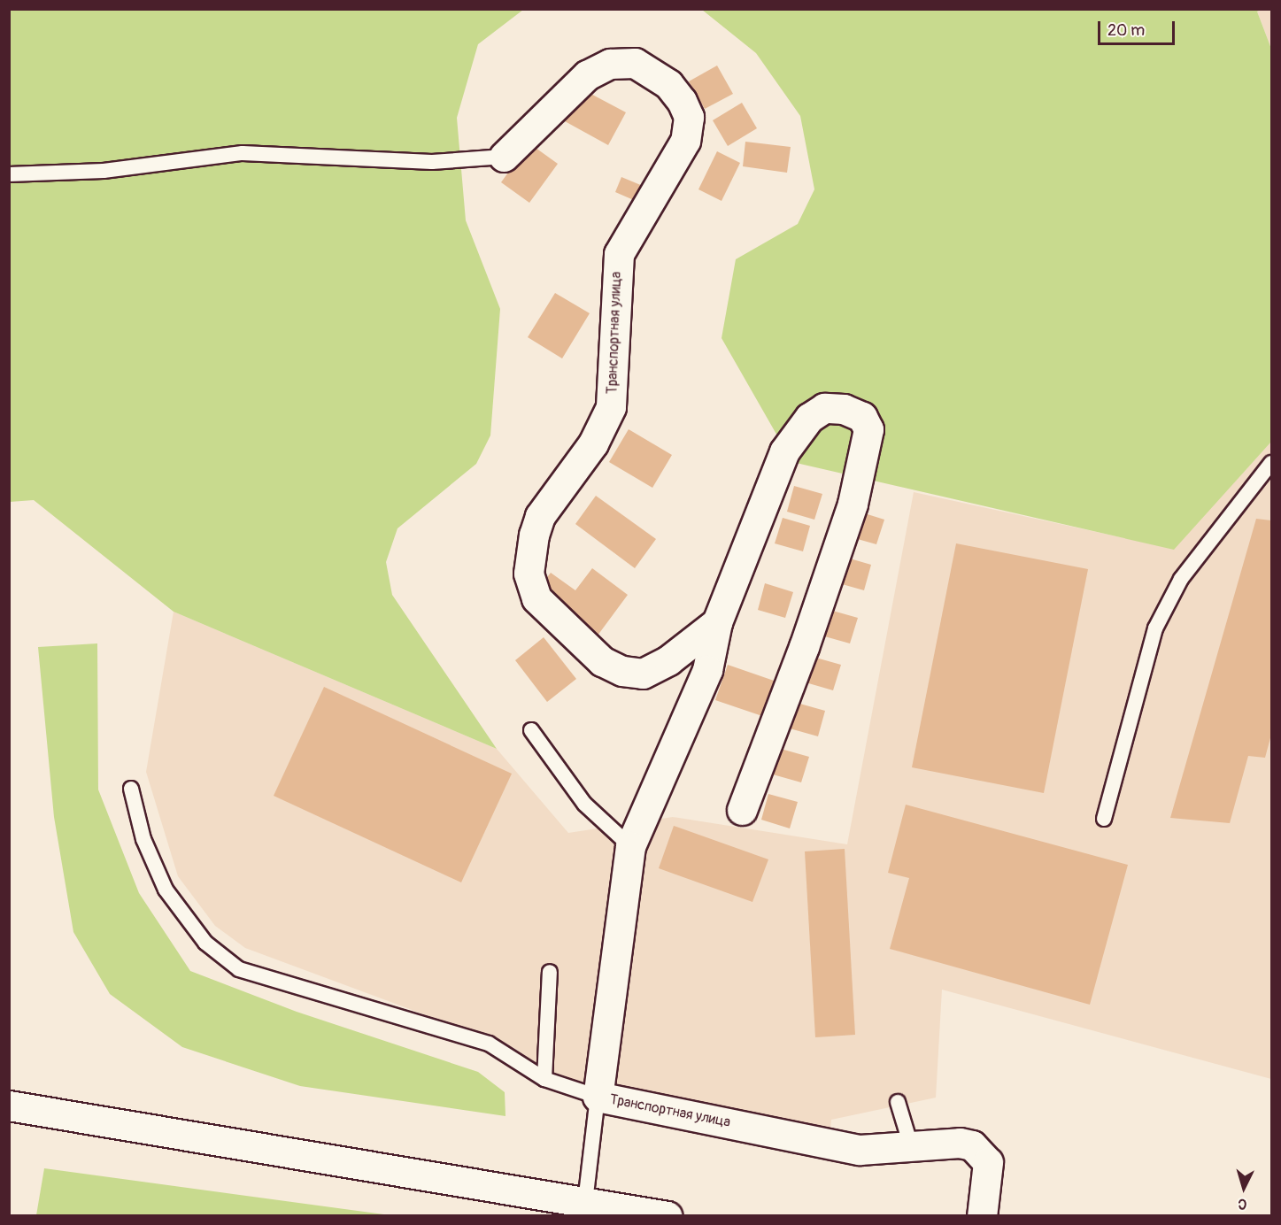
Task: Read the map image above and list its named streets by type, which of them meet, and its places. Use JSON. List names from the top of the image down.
{
  "streets": {
    "street": ["Транспортная улица"]
  },
  "scale_bar": "20 m",
  "north": "bottom"
}
